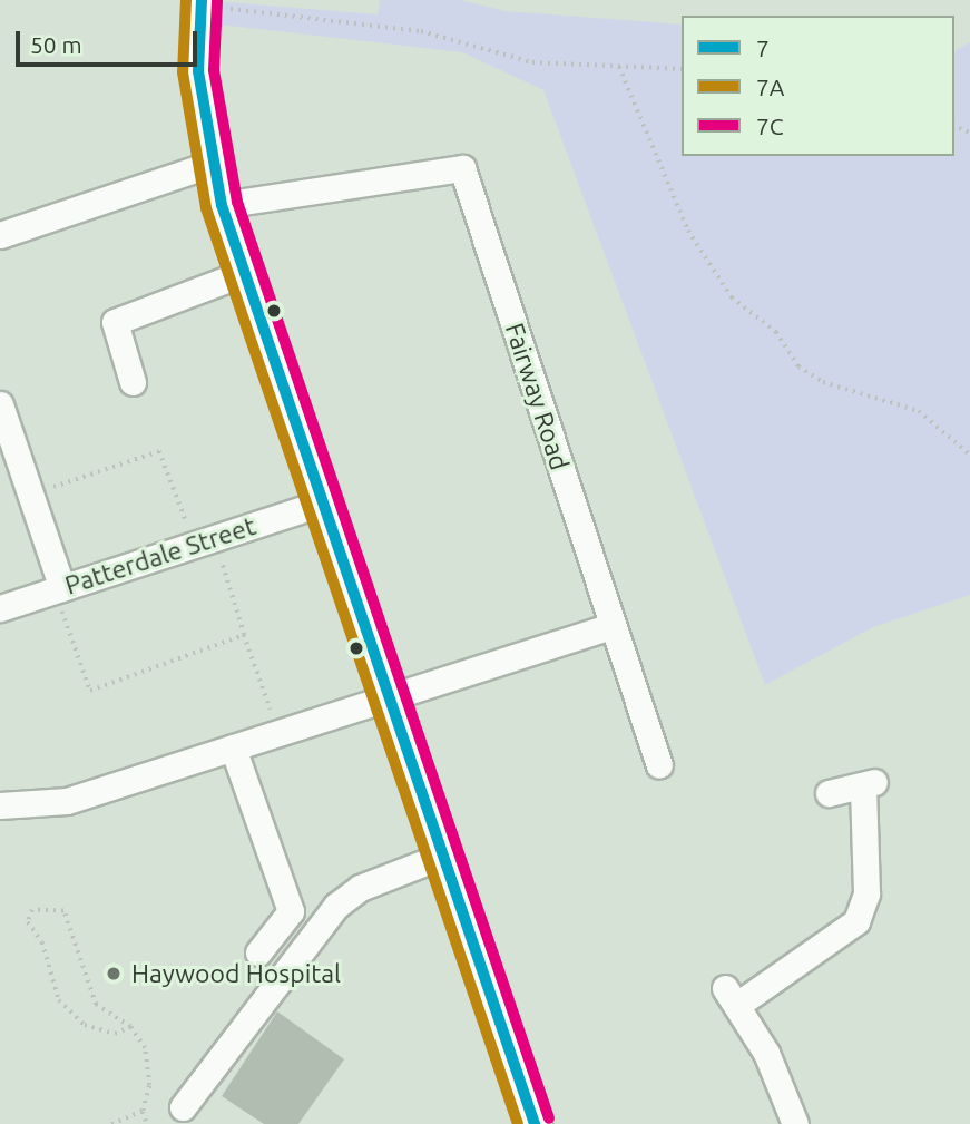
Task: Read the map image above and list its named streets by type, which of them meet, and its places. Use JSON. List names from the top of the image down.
{
  "streets": {
    "street": ["Fairway Road", "Patterdale Street"]
  },
  "places": ["Haywood Hospital"],
  "lines": ["transit line 7", "transit line 7A", "transit line 7C"],
  "legend": ["7", "7A", "7C"],
  "scale_bar": "50 m"
}
